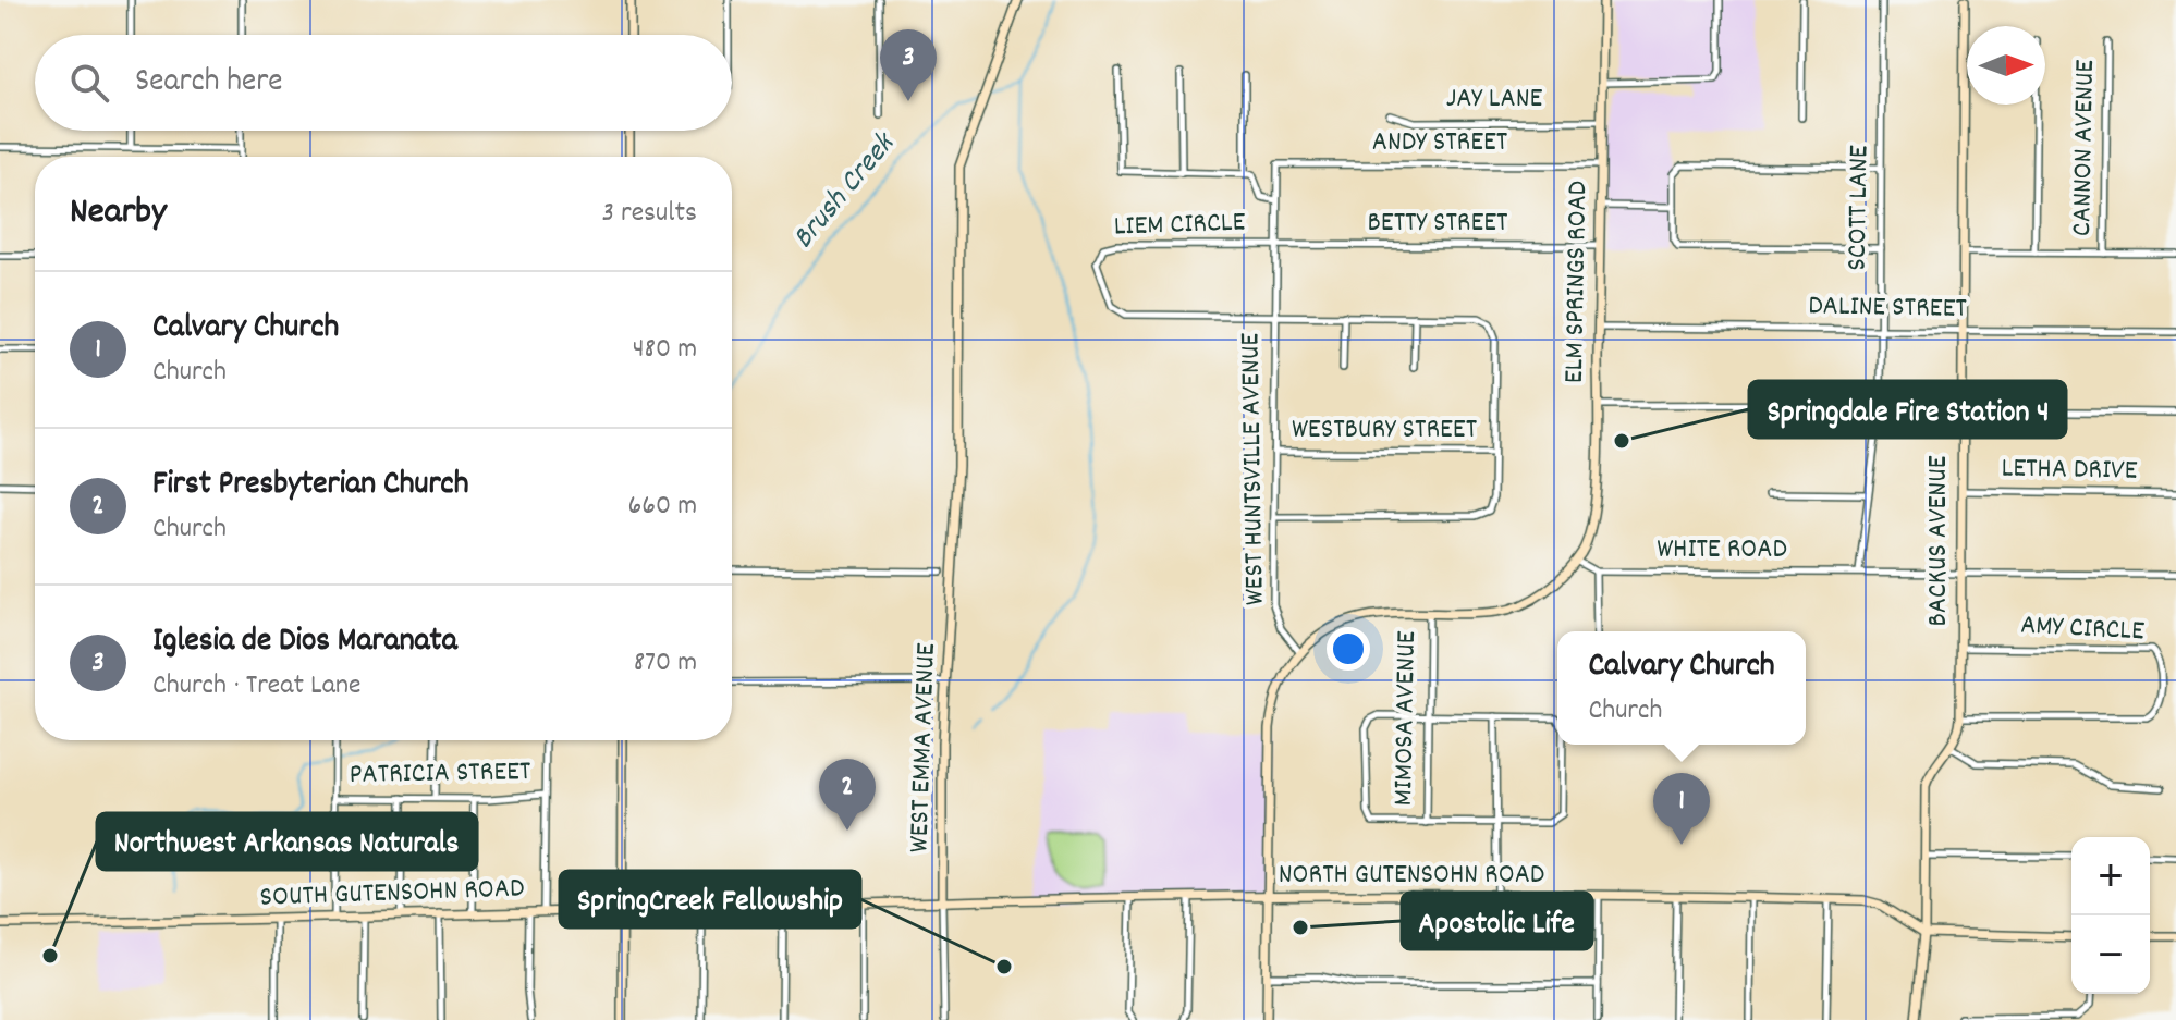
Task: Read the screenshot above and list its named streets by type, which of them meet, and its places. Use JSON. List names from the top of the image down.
{
  "streets": {
    "street": [
      "JAY LANE",
      "ANDY STREET",
      "CANNON AVENUE",
      "SCOTT LANE",
      "BETTY STREET",
      "LIEM CIRCLE",
      "ELM SPRINGS ROAD",
      "DALINE STREET",
      "WESTBURY STREET",
      "WEST HUNTSVILLE AVENUE",
      "LETHA DRIVE",
      "BACKUS AVENUE",
      "WHITE ROAD",
      "AMY CIRCLE",
      "MIMOSA AVENUE",
      "WEST EMMA AVENUE",
      "PATRICIA STREET",
      "NORTH GUTENSOHN ROAD",
      "SOUTH GUTENSOHN ROAD"
    ]
  },
  "crossings": [
    ["JAY LANE", "ELM SPRINGS ROAD"],
    ["ANDY STREET", "ELM SPRINGS ROAD"],
    ["ANDY STREET", "WEST HUNTSVILLE AVENUE"],
    ["SCOTT LANE", "DALINE STREET"],
    ["SCOTT LANE", "WHITE ROAD"],
    ["BETTY STREET", "LIEM CIRCLE"],
    ["BETTY STREET", "ELM SPRINGS ROAD"],
    ["BETTY STREET", "WEST HUNTSVILLE AVENUE"],
    ["LIEM CIRCLE", "WEST HUNTSVILLE AVENUE"],
    ["ELM SPRINGS ROAD", "DALINE STREET"],
    ["ELM SPRINGS ROAD", "WHITE ROAD"],
    ["DALINE STREET", "BACKUS AVENUE"],
    ["WESTBURY STREET", "WEST HUNTSVILLE AVENUE"],
    ["LETHA DRIVE", "BACKUS AVENUE"],
    ["BACKUS AVENUE", "WHITE ROAD"],
    ["BACKUS AVENUE", "AMY CIRCLE"],
    ["BACKUS AVENUE", "NORTH GUTENSOHN ROAD"],
    ["WEST EMMA AVENUE", "NORTH GUTENSOHN ROAD"],
    ["WEST EMMA AVENUE", "SOUTH GUTENSOHN ROAD"],
    ["NORTH GUTENSOHN ROAD", "SOUTH GUTENSOHN ROAD"]
  ],
  "water": ["Brush Creek"],
  "places": [
    "Springdale Fire Station 4",
    "Apostolic Life",
    "Northwest Arkansas Naturals",
    "SpringCreek Fellowship"
  ],
  "north": "right",
  "page": {
    "pins": ["3", "2", "1"],
    "search": "Search here",
    "heading": ["Nearby", "3 results"],
    "list": [
      {
        "mark": "1",
        "name": "Calvary Church",
        "note": "Church",
        "value": "480 m"
      },
      {
        "mark": "2",
        "name": "First Presbyterian Church",
        "note": "Church",
        "value": "660 m"
      },
      {
        "mark": "3",
        "name": "Iglesia de Dios Maranata",
        "note": "Church · Treat Lane",
        "value": "870 m"
      }
    ],
    "popup": ["Calvary Church", "Church"],
    "map_buttons": ["+", "−"]
  }
}
